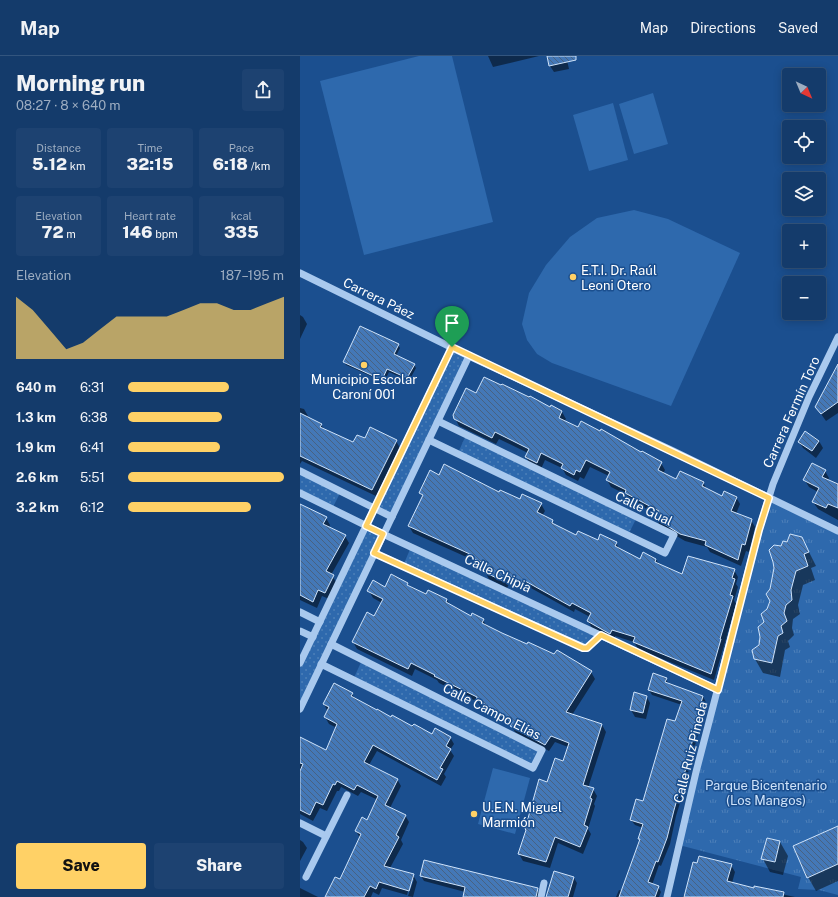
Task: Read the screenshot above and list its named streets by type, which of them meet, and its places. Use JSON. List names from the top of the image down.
{
  "streets": {
    "street": [
      "Carrera Páez",
      "Carrera Fermín Toro",
      "Calle Gual",
      "Calle Chipia",
      "Calle Campo Elías",
      "Calle Ruiz Pineda"
    ]
  },
  "crossings": [
    ["Carrera Páez", "Carrera Fermín Toro"],
    ["Carrera Páez", "Calle Ruiz Pineda"],
    ["Carrera Fermín Toro", "Calle Ruiz Pineda"],
    ["Calle Chipia", "Calle Ruiz Pineda"]
  ],
  "parks": ["Parque Bicentenario (Los Mangos)"],
  "places": ["E.T.I. Dr. Raúl Leoni Otero", "Municipio Escolar Caroní 001", "U.E.N. Miguel Marmión"],
  "north": "bottom right",
  "page": {
    "header": "Map",
    "nav": ["Map", "Directions", "Saved"],
    "heading": ["Morning run", "08:27 · 8 × 640 m"],
    "map_buttons": ["+", "−"],
    "stats": [
      ["Distance", "5.12 km"],
      ["Time", "32:15"],
      ["Pace", "6:18 /km"],
      ["Elevation", "72 m"],
      ["Heart rate", "146 bpm"],
      ["kcal", "335"]
    ],
    "chart": ["Elevation", "187–195 m"],
    "list": [
      {
        "name": "640 m",
        "note": "6:31"
      },
      {
        "name": "1.3 km",
        "note": "6:38"
      },
      {
        "name": "1.9 km",
        "note": "6:41"
      },
      {
        "name": "2.6 km",
        "note": "5:51"
      },
      {
        "name": "3.2 km",
        "note": "6:12"
      }
    ],
    "buttons": ["Save", "Share"]
  }
}
